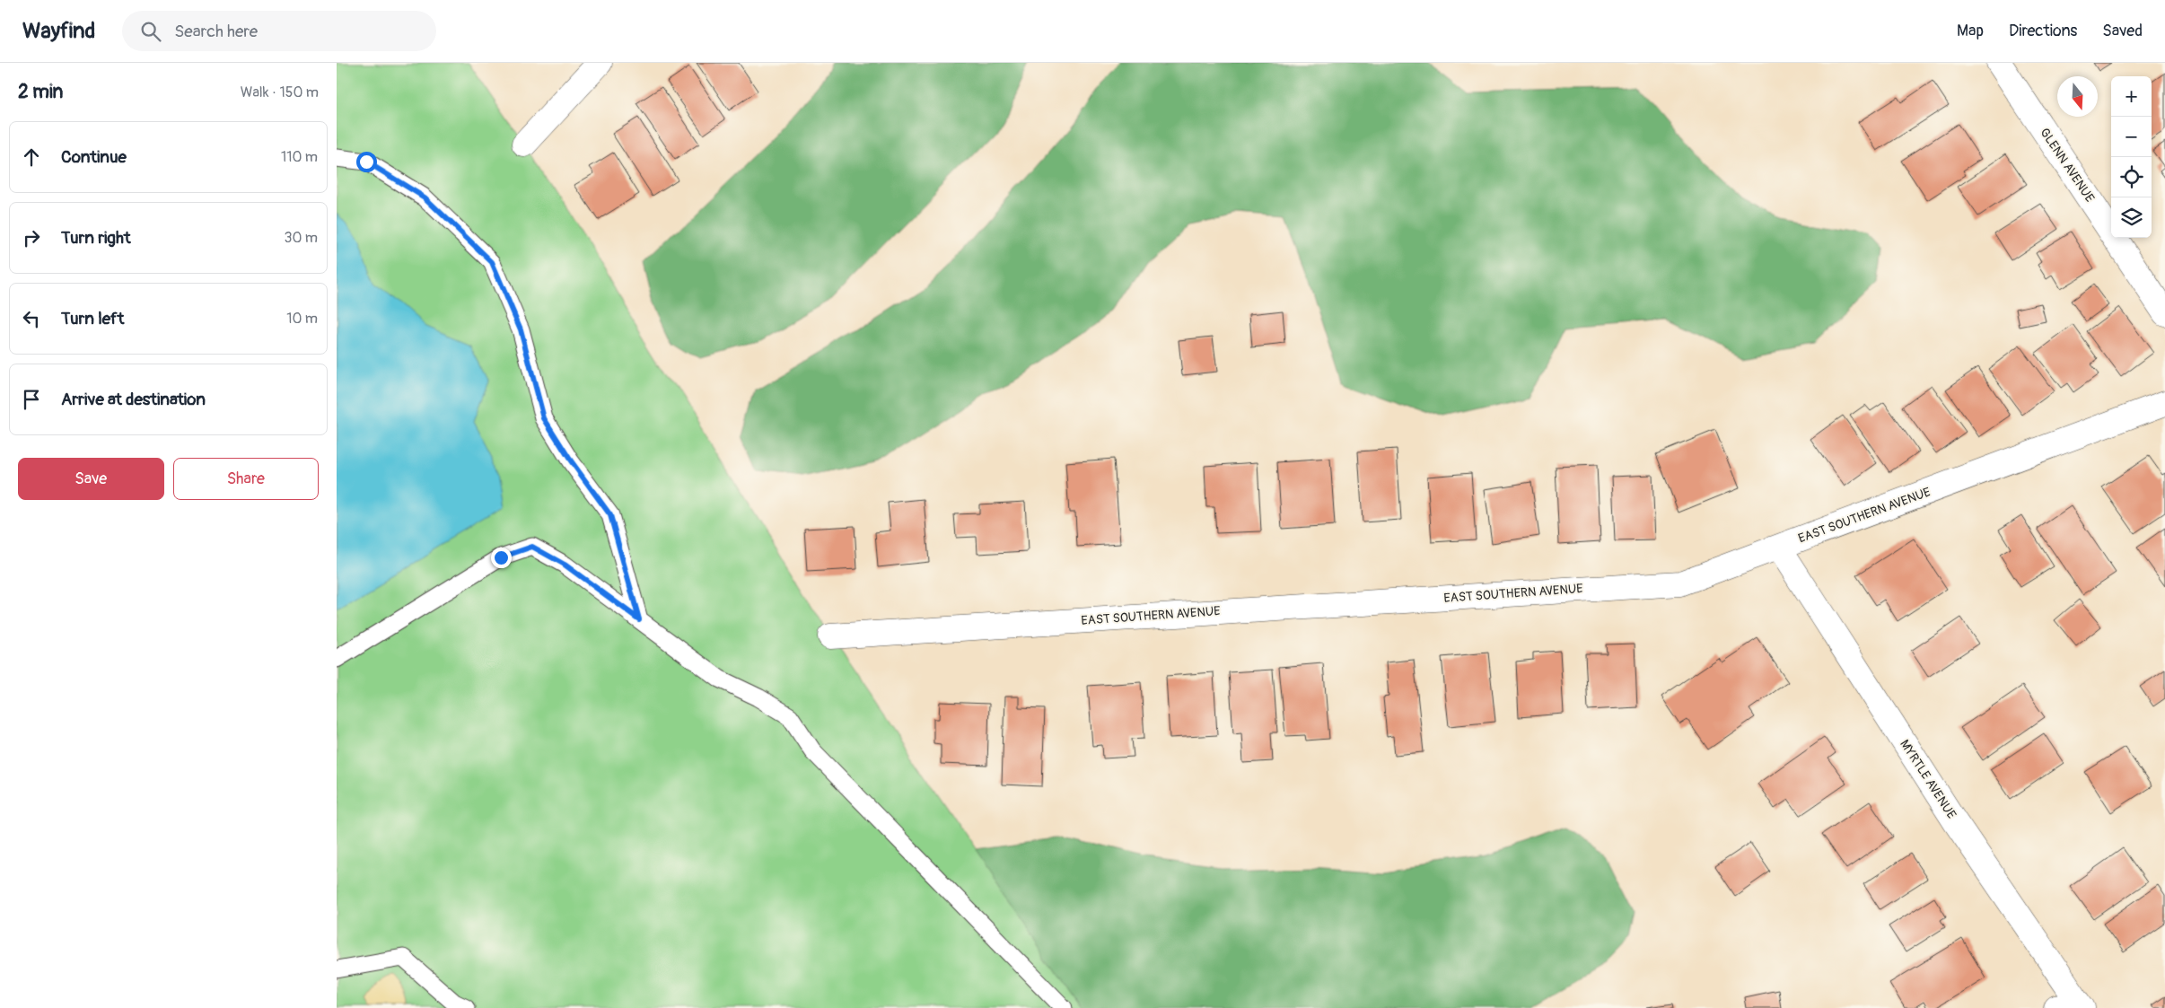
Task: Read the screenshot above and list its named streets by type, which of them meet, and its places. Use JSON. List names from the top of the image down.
{
  "streets": {
    "street": ["GLENN AVENUE", "EAST SOUTHERN AVENUE", "MYRTLE AVENUE"]
  },
  "crossings": [
    ["EAST SOUTHERN AVENUE", "MYRTLE AVENUE"]
  ],
  "north": "bottom",
  "page": {
    "header": "Wayfind",
    "search": "Search here",
    "nav": ["Map", "Directions", "Saved"],
    "heading": ["2 min", "Walk · 150 m"],
    "map_buttons": ["+", "−"],
    "list": [
      ["Continue", "110 m"],
      ["Turn right", "30 m"],
      ["Turn left", "10 m"],
      "Arrive at destination"
    ],
    "buttons": ["Save", "Share"]
  }
}
